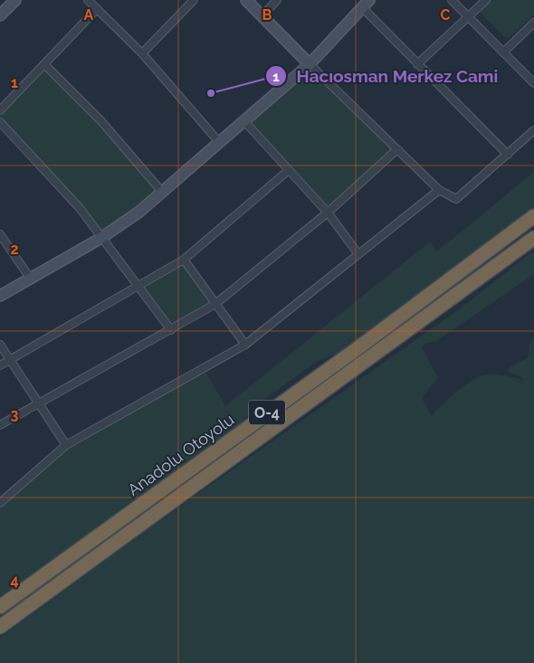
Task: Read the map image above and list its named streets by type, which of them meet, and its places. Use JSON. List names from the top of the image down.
{
  "streets": {
    "highway": ["O-4", "Anadolu Otoyolu"]
  },
  "places": ["Hacıosman Merkez Cami"],
  "grid": {
    "columns": ["A", "B", "C"],
    "rows": [
      "1",
      "2",
      "3",
      "4"
    ]
  }
}
